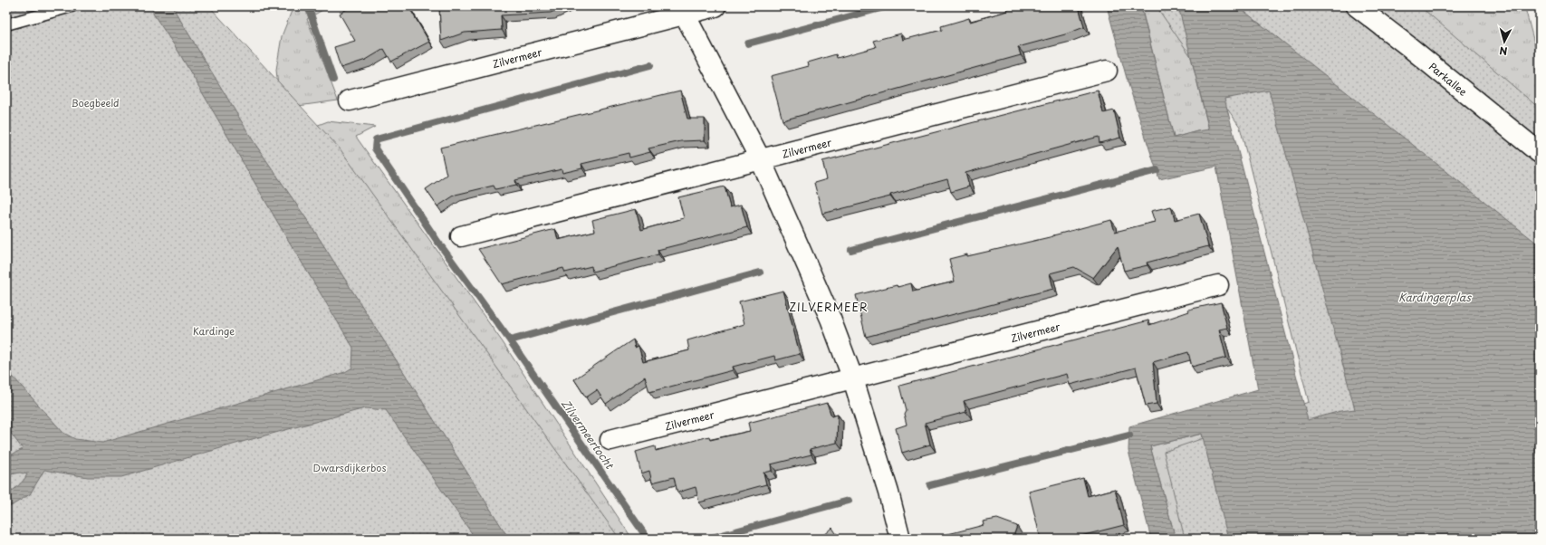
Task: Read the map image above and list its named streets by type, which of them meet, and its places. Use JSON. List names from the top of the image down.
{
  "streets": {
    "street": ["Zilvermeer", "Parkallee"]
  },
  "districts": ["ZILVERMEER"],
  "water": ["Kardingerplas", "Zilvermeertocht"],
  "parks": ["Boegbeeld", "Kardinge", "Dwarsdijkerbos"],
  "north": "bottom"
}
